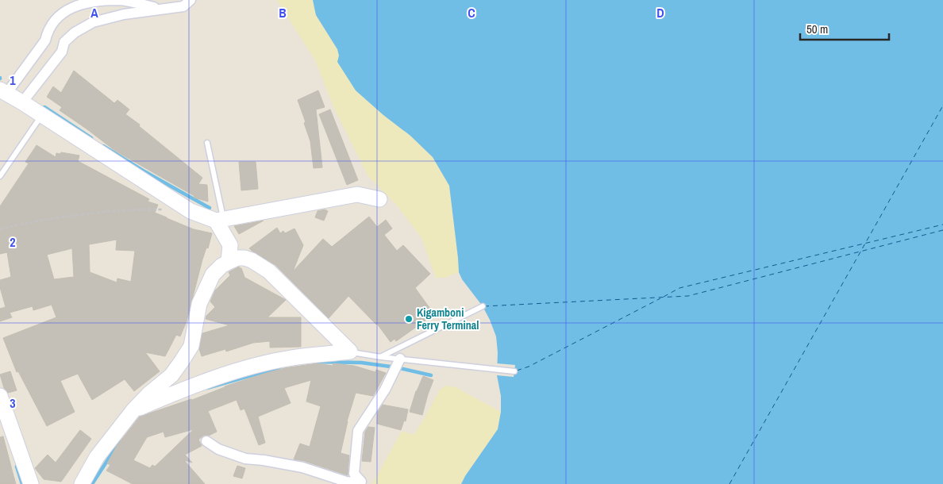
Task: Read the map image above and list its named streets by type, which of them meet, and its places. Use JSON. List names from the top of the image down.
{
  "places": ["Kigamboni Ferry Terminal"],
  "scale_bar": "50 m",
  "grid": {
    "columns": [
      "A",
      "B",
      "C",
      "D"
    ],
    "rows": ["1", "2", "3"]
  }
}
